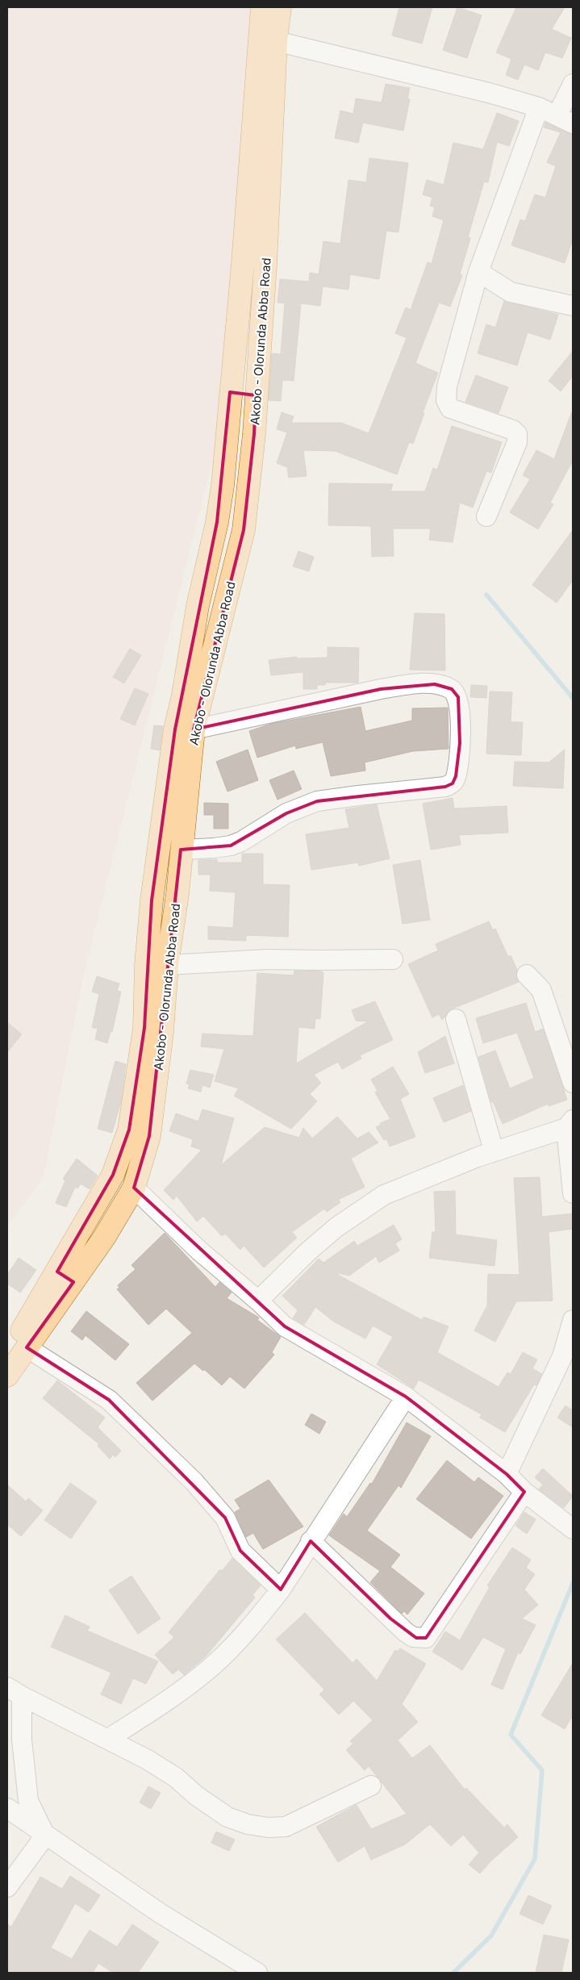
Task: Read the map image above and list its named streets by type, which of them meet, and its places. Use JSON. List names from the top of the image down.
{
  "streets": {
    "main road": ["Akobo - Olorunda Abba Road"]
  }
}
